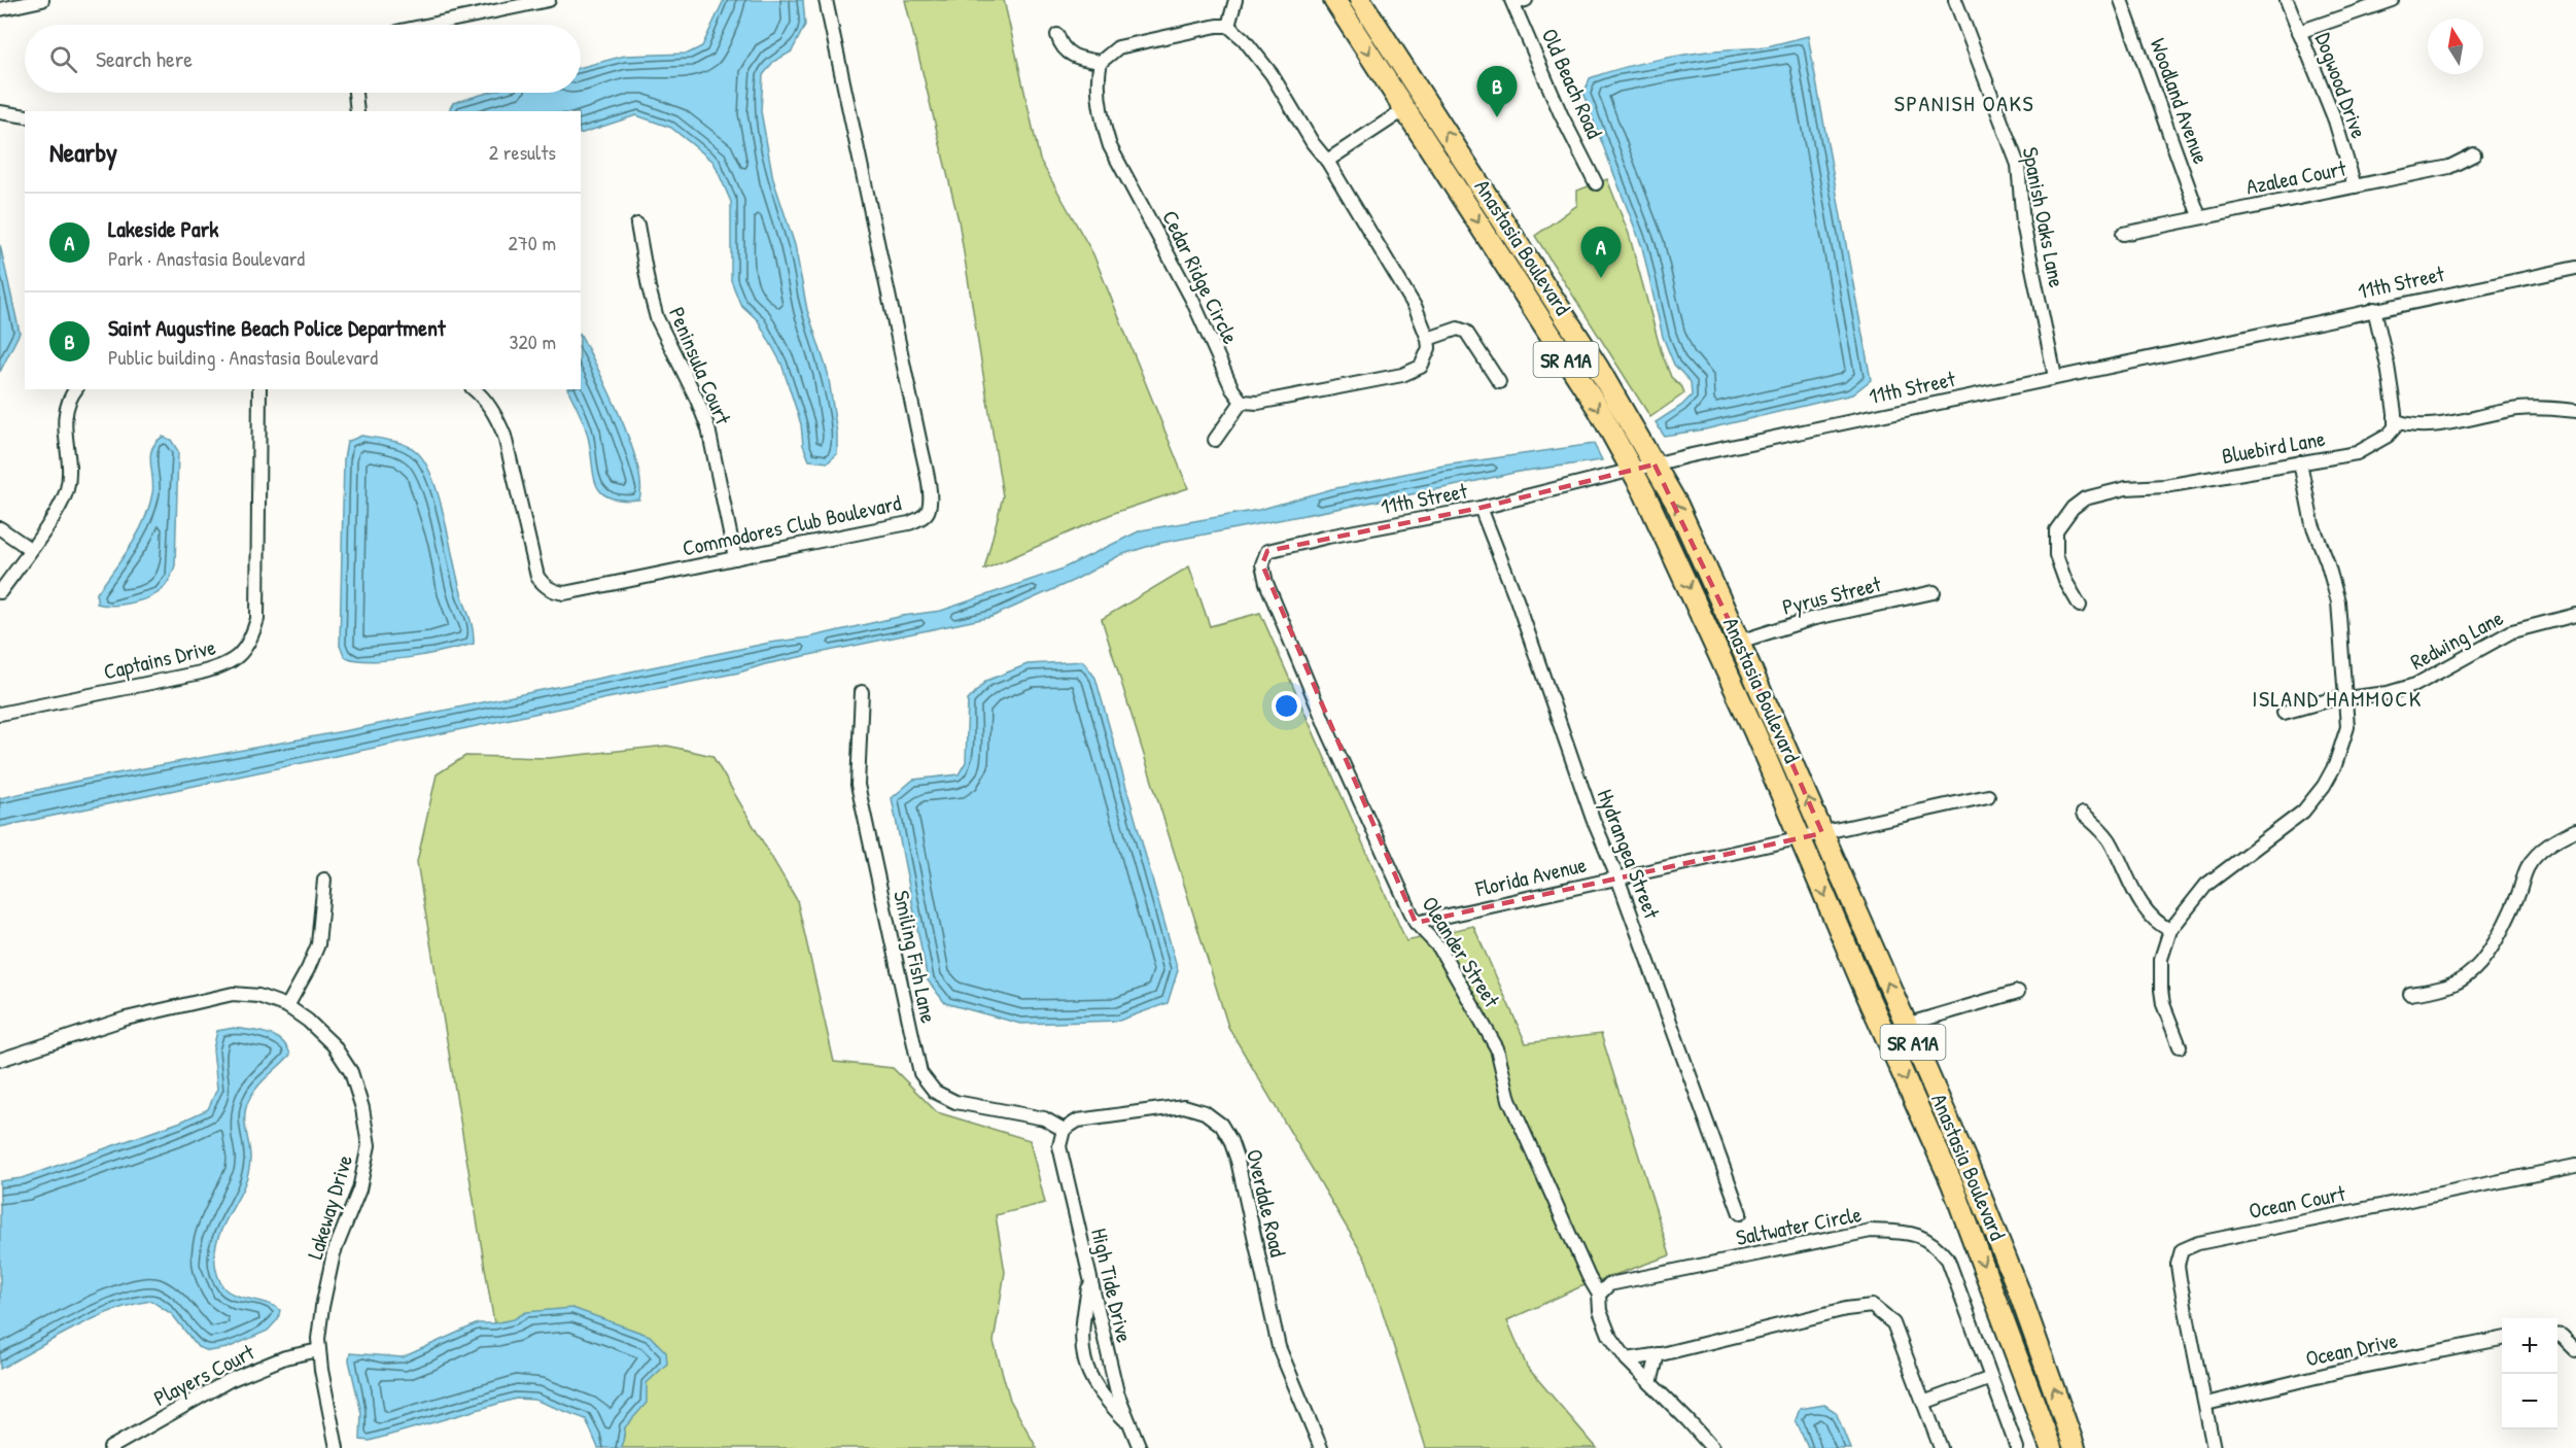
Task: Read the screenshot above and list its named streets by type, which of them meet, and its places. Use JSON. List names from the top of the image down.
{
  "streets": {
    "main road": ["Anastasia Boulevard", "SR A1A"],
    "street": [
      "Old Beach Road",
      "Dogwood Drive",
      "Woodland Avenue",
      "Azalea Court",
      "Spanish Oaks Lane",
      "Cedar Ridge Circle",
      "11th Street",
      "Peninsula Court",
      "Bluebird Lane",
      "Commodores Club Boulevard",
      "Pyrus Street",
      "Redwing Lane",
      "Captains Drive",
      "Hydrangea Street",
      "Florida Avenue",
      "Oleander Street",
      "Smiling Fish Lane",
      "Ocean Court",
      "Overdale Road",
      "Lakeway Drive",
      "Saltwater Circle",
      "High Tide Drive",
      "Ocean Drive",
      "Players Court"
    ]
  },
  "crossings": [
    ["Dogwood Drive", "Azalea Court"],
    ["Woodland Avenue", "Azalea Court"],
    ["Spanish Oaks Lane", "11th Street"],
    ["Anastasia Boulevard", "11th Street"],
    ["Anastasia Boulevard", "Pyrus Street"],
    ["Anastasia Boulevard", "Florida Avenue"],
    ["11th Street", "Hydrangea Street"],
    ["11th Street", "Oleander Street"],
    ["Peninsula Court", "Commodores Club Boulevard"],
    ["Hydrangea Street", "Florida Avenue"],
    ["Florida Avenue", "Oleander Street"],
    ["Oleander Street", "Saltwater Circle"],
    ["Smiling Fish Lane", "Overdale Road"],
    ["Smiling Fish Lane", "High Tide Drive"],
    ["Ocean Court", "Ocean Drive"],
    ["Overdale Road", "High Tide Drive"],
    ["Lakeway Drive", "Players Court"]
  ],
  "districts": ["SPANISH OAKS", "ISLAND HAMMOCK"],
  "north": "top",
  "page": {
    "search": "Search here",
    "pins": ["B", "A"],
    "heading": ["Nearby", "2 results"],
    "list": [
      {
        "mark": "A",
        "name": "Lakeside Park",
        "note": "Park · Anastasia Boulevard",
        "value": "270 m"
      },
      {
        "mark": "B",
        "name": "Saint Augustine Beach Police Department",
        "note": "Public building · Anastasia Boulevard",
        "value": "320 m"
      }
    ],
    "map_buttons": ["+", "−"]
  }
}
